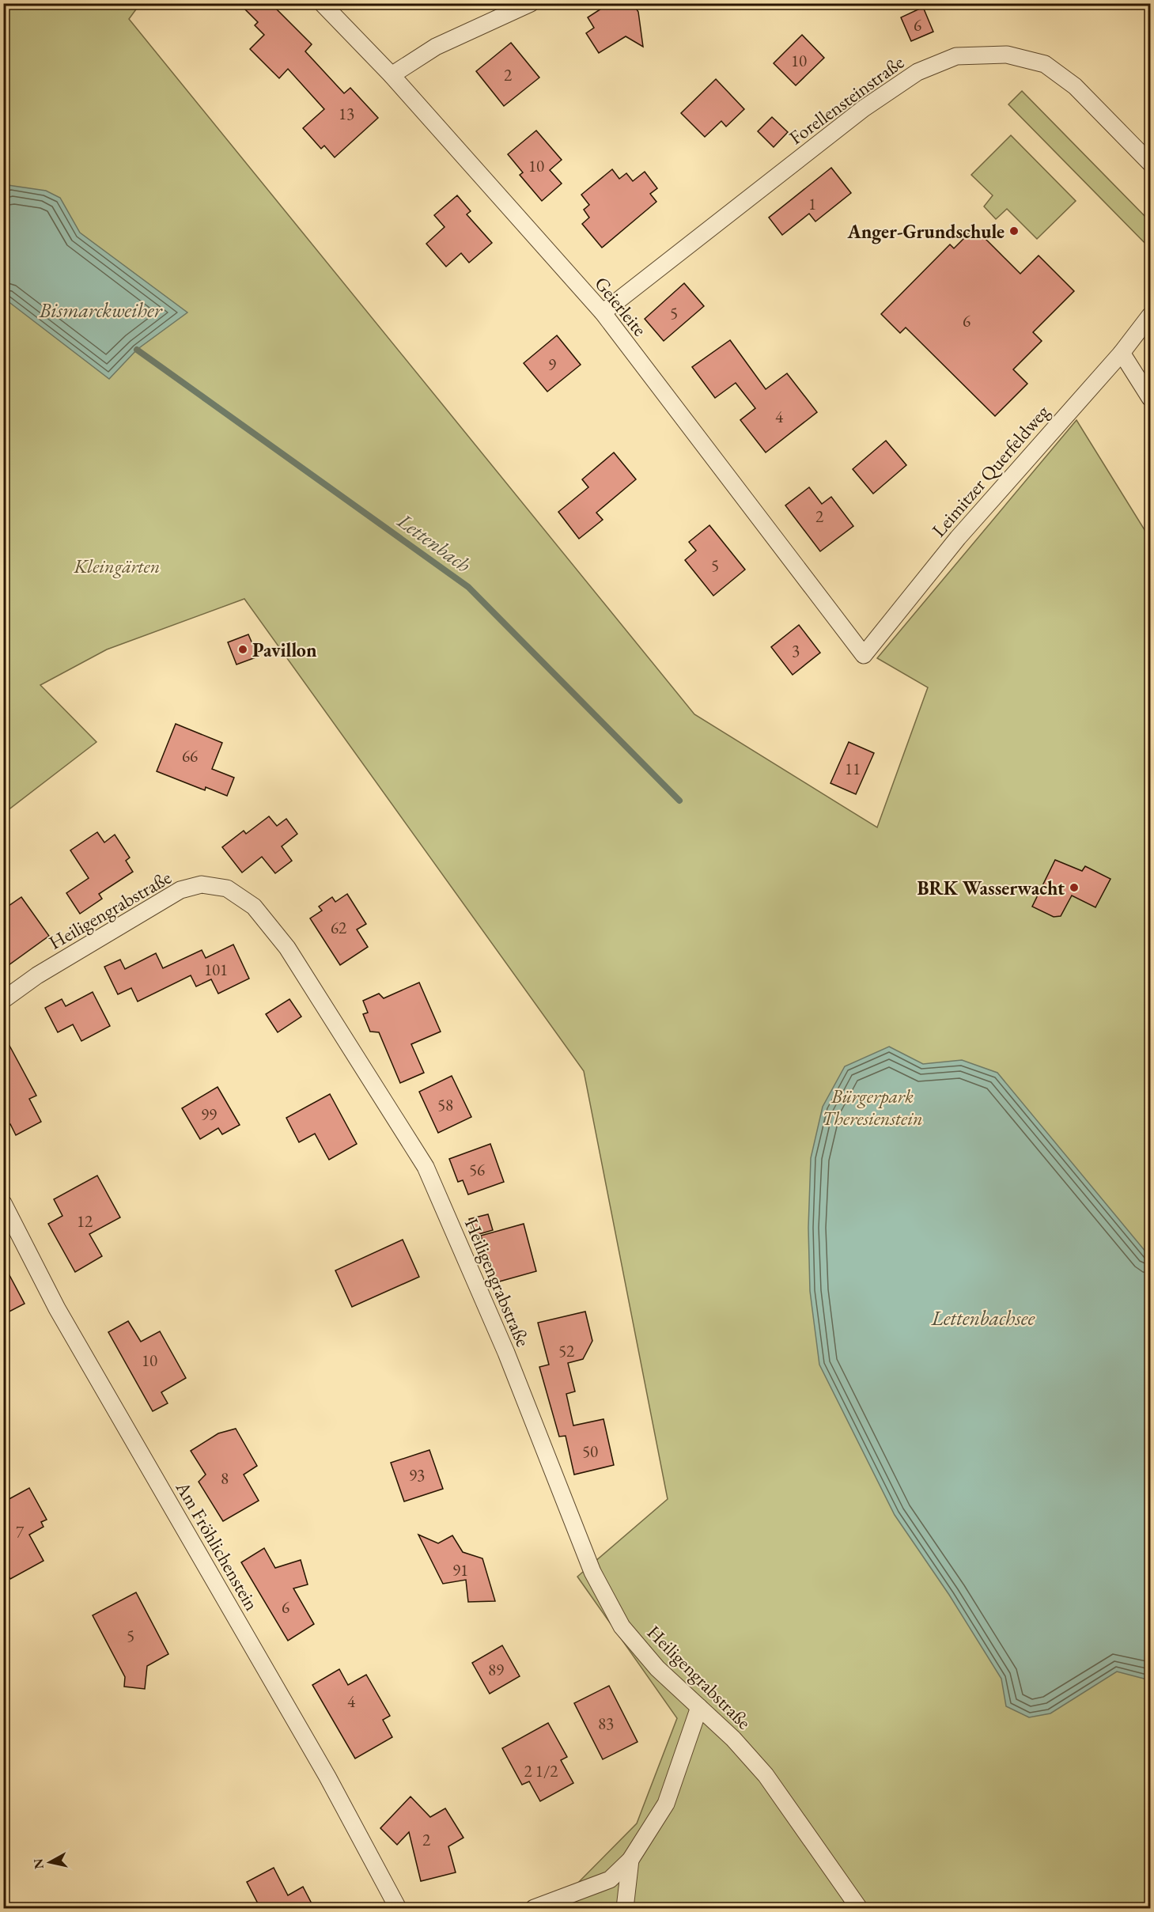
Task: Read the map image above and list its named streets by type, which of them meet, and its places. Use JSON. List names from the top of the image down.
{
  "streets": {
    "street": [
      "Forellensteinstraße",
      "Geierleite",
      "Leimitzer Querfeldweg",
      "Heiligengrabstraße",
      "Am Fröhlichenstein"
    ]
  },
  "crossings": [
    ["Forellensteinstraße", "Geierleite"],
    ["Geierleite", "Leimitzer Querfeldweg"]
  ],
  "water": ["Bismarckweiher", "Lettenbach", "Lettenbachsee"],
  "parks": ["Kleingärten", "Bürgerpark Theresienstein"],
  "places": ["Anger-Grundschule", "Pavillon", "BRK Wasserwacht"],
  "house_numbers": [
    "6",
    "10",
    "2",
    "13",
    "10",
    "1",
    "5",
    "6",
    "9",
    "4",
    "2",
    "5",
    "3",
    "66",
    "11",
    "62",
    "101",
    "58",
    "99",
    "56",
    "12",
    "52",
    "10",
    "50",
    "93",
    "8",
    "7",
    "91",
    "6",
    "5",
    "89",
    "4",
    "83",
    "2 1/2",
    "2"
  ],
  "north": "left"
}
